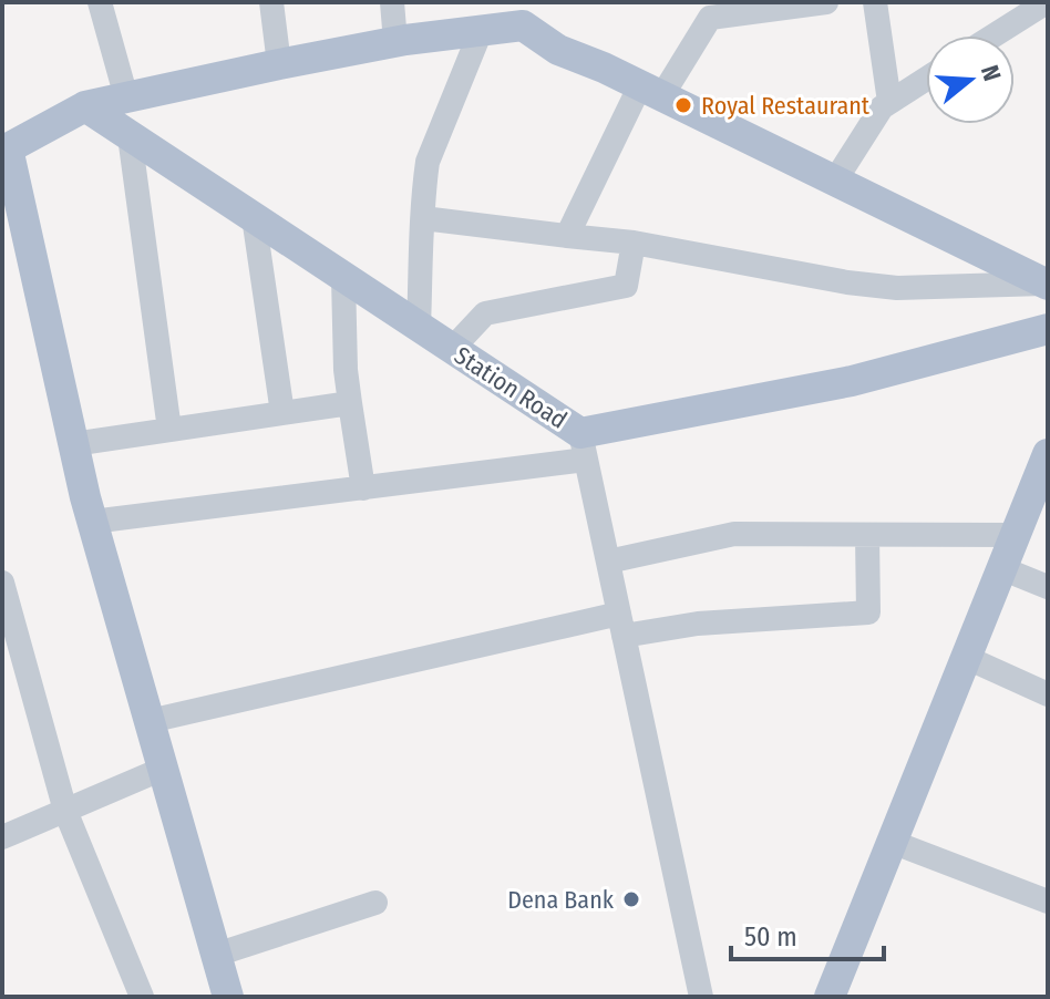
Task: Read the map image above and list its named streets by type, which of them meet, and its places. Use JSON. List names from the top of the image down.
{
  "streets": {
    "main road": ["Station Road"]
  },
  "places": ["Royal Restaurant", "Dena Bank"],
  "scale_bar": "50 m",
  "north": "right"
}
